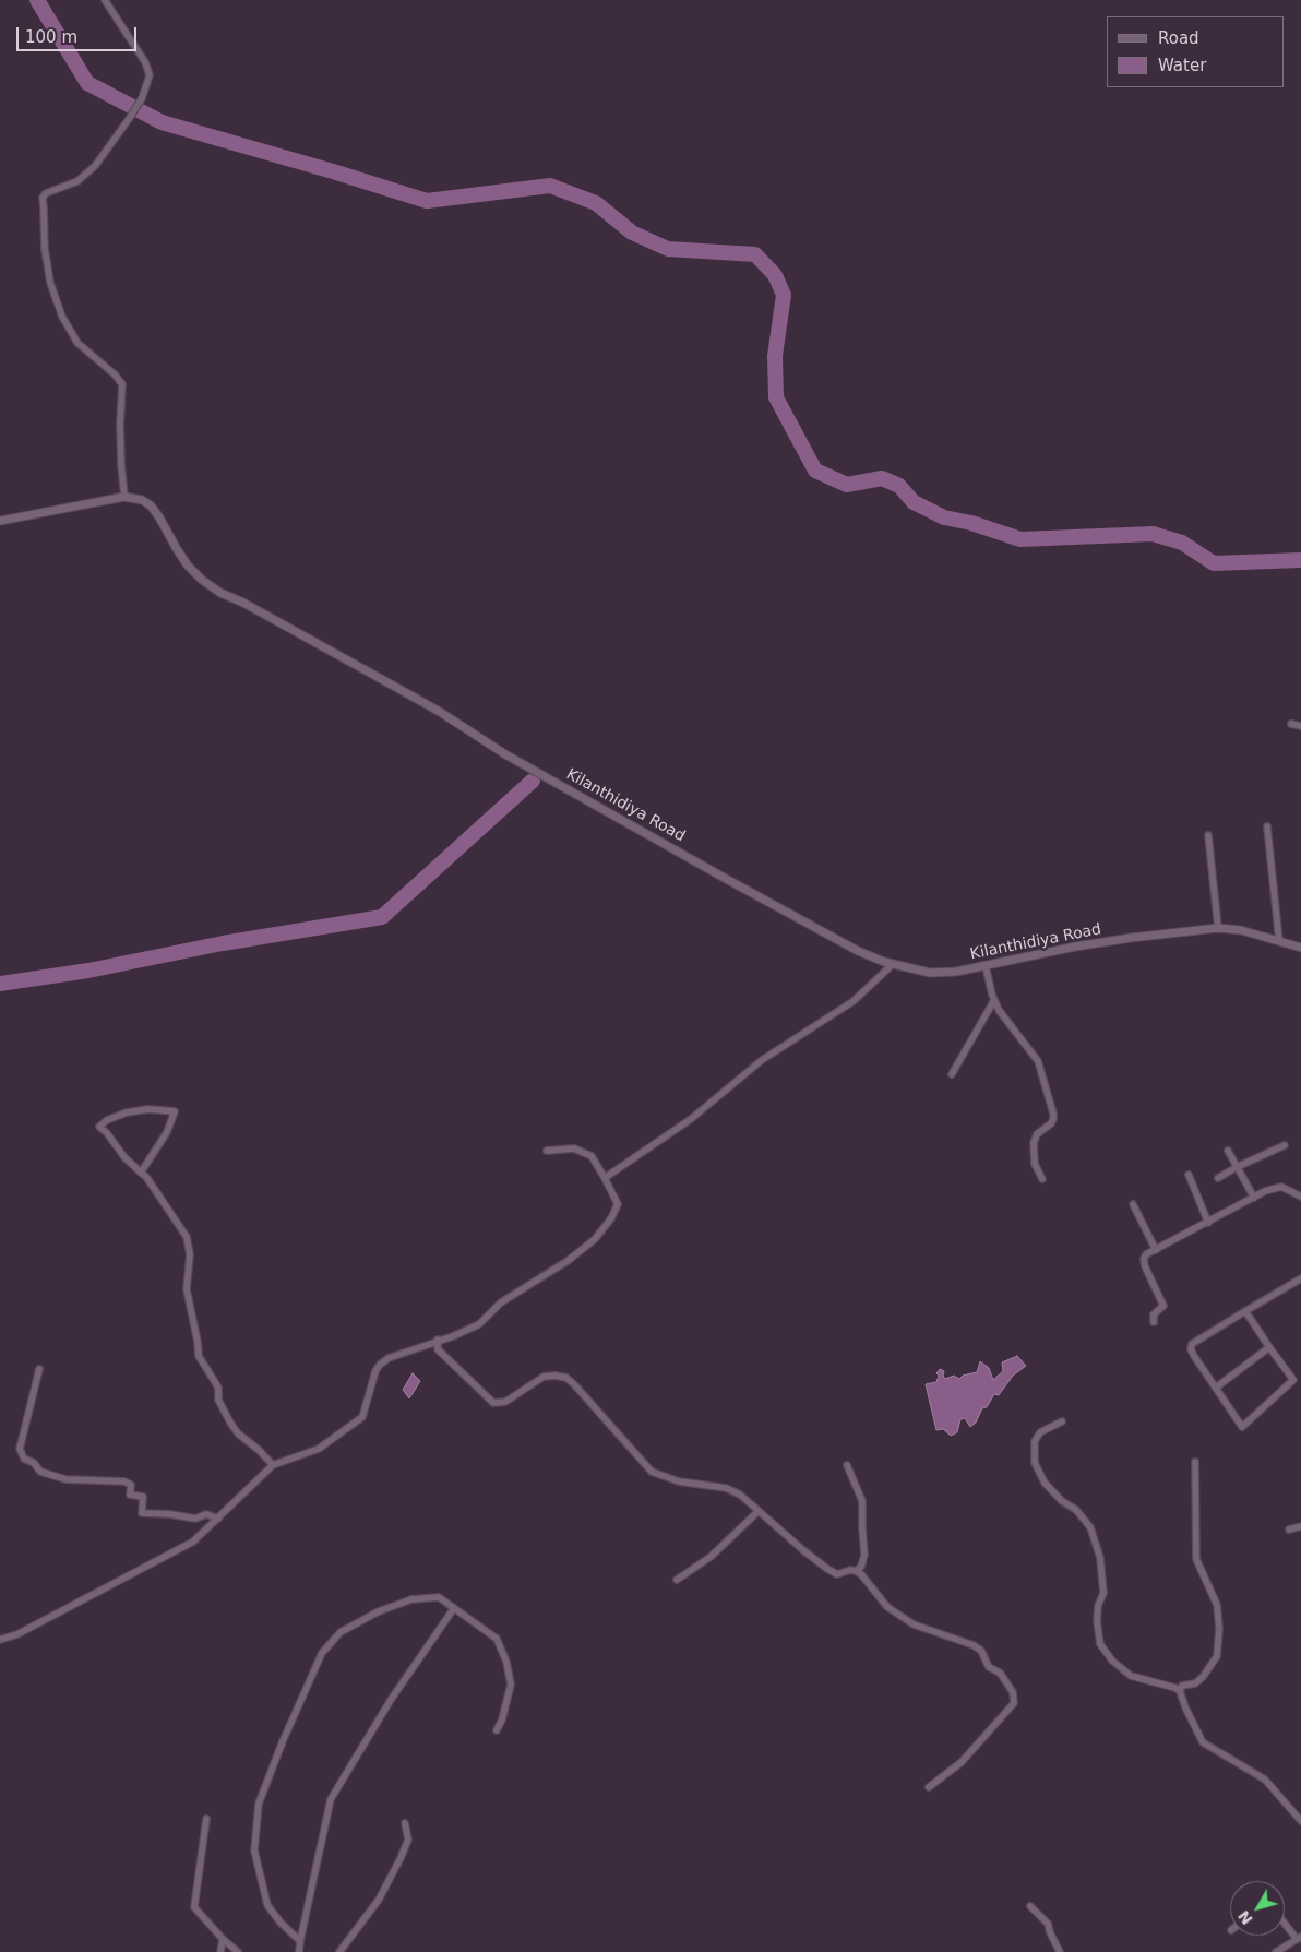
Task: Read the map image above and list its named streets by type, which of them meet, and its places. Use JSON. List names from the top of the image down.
{
  "streets": {
    "street": ["Kilanthidiya Road"]
  },
  "legend": ["Road", "Water"],
  "scale_bar": "100 m",
  "north": "bottom left"
}
